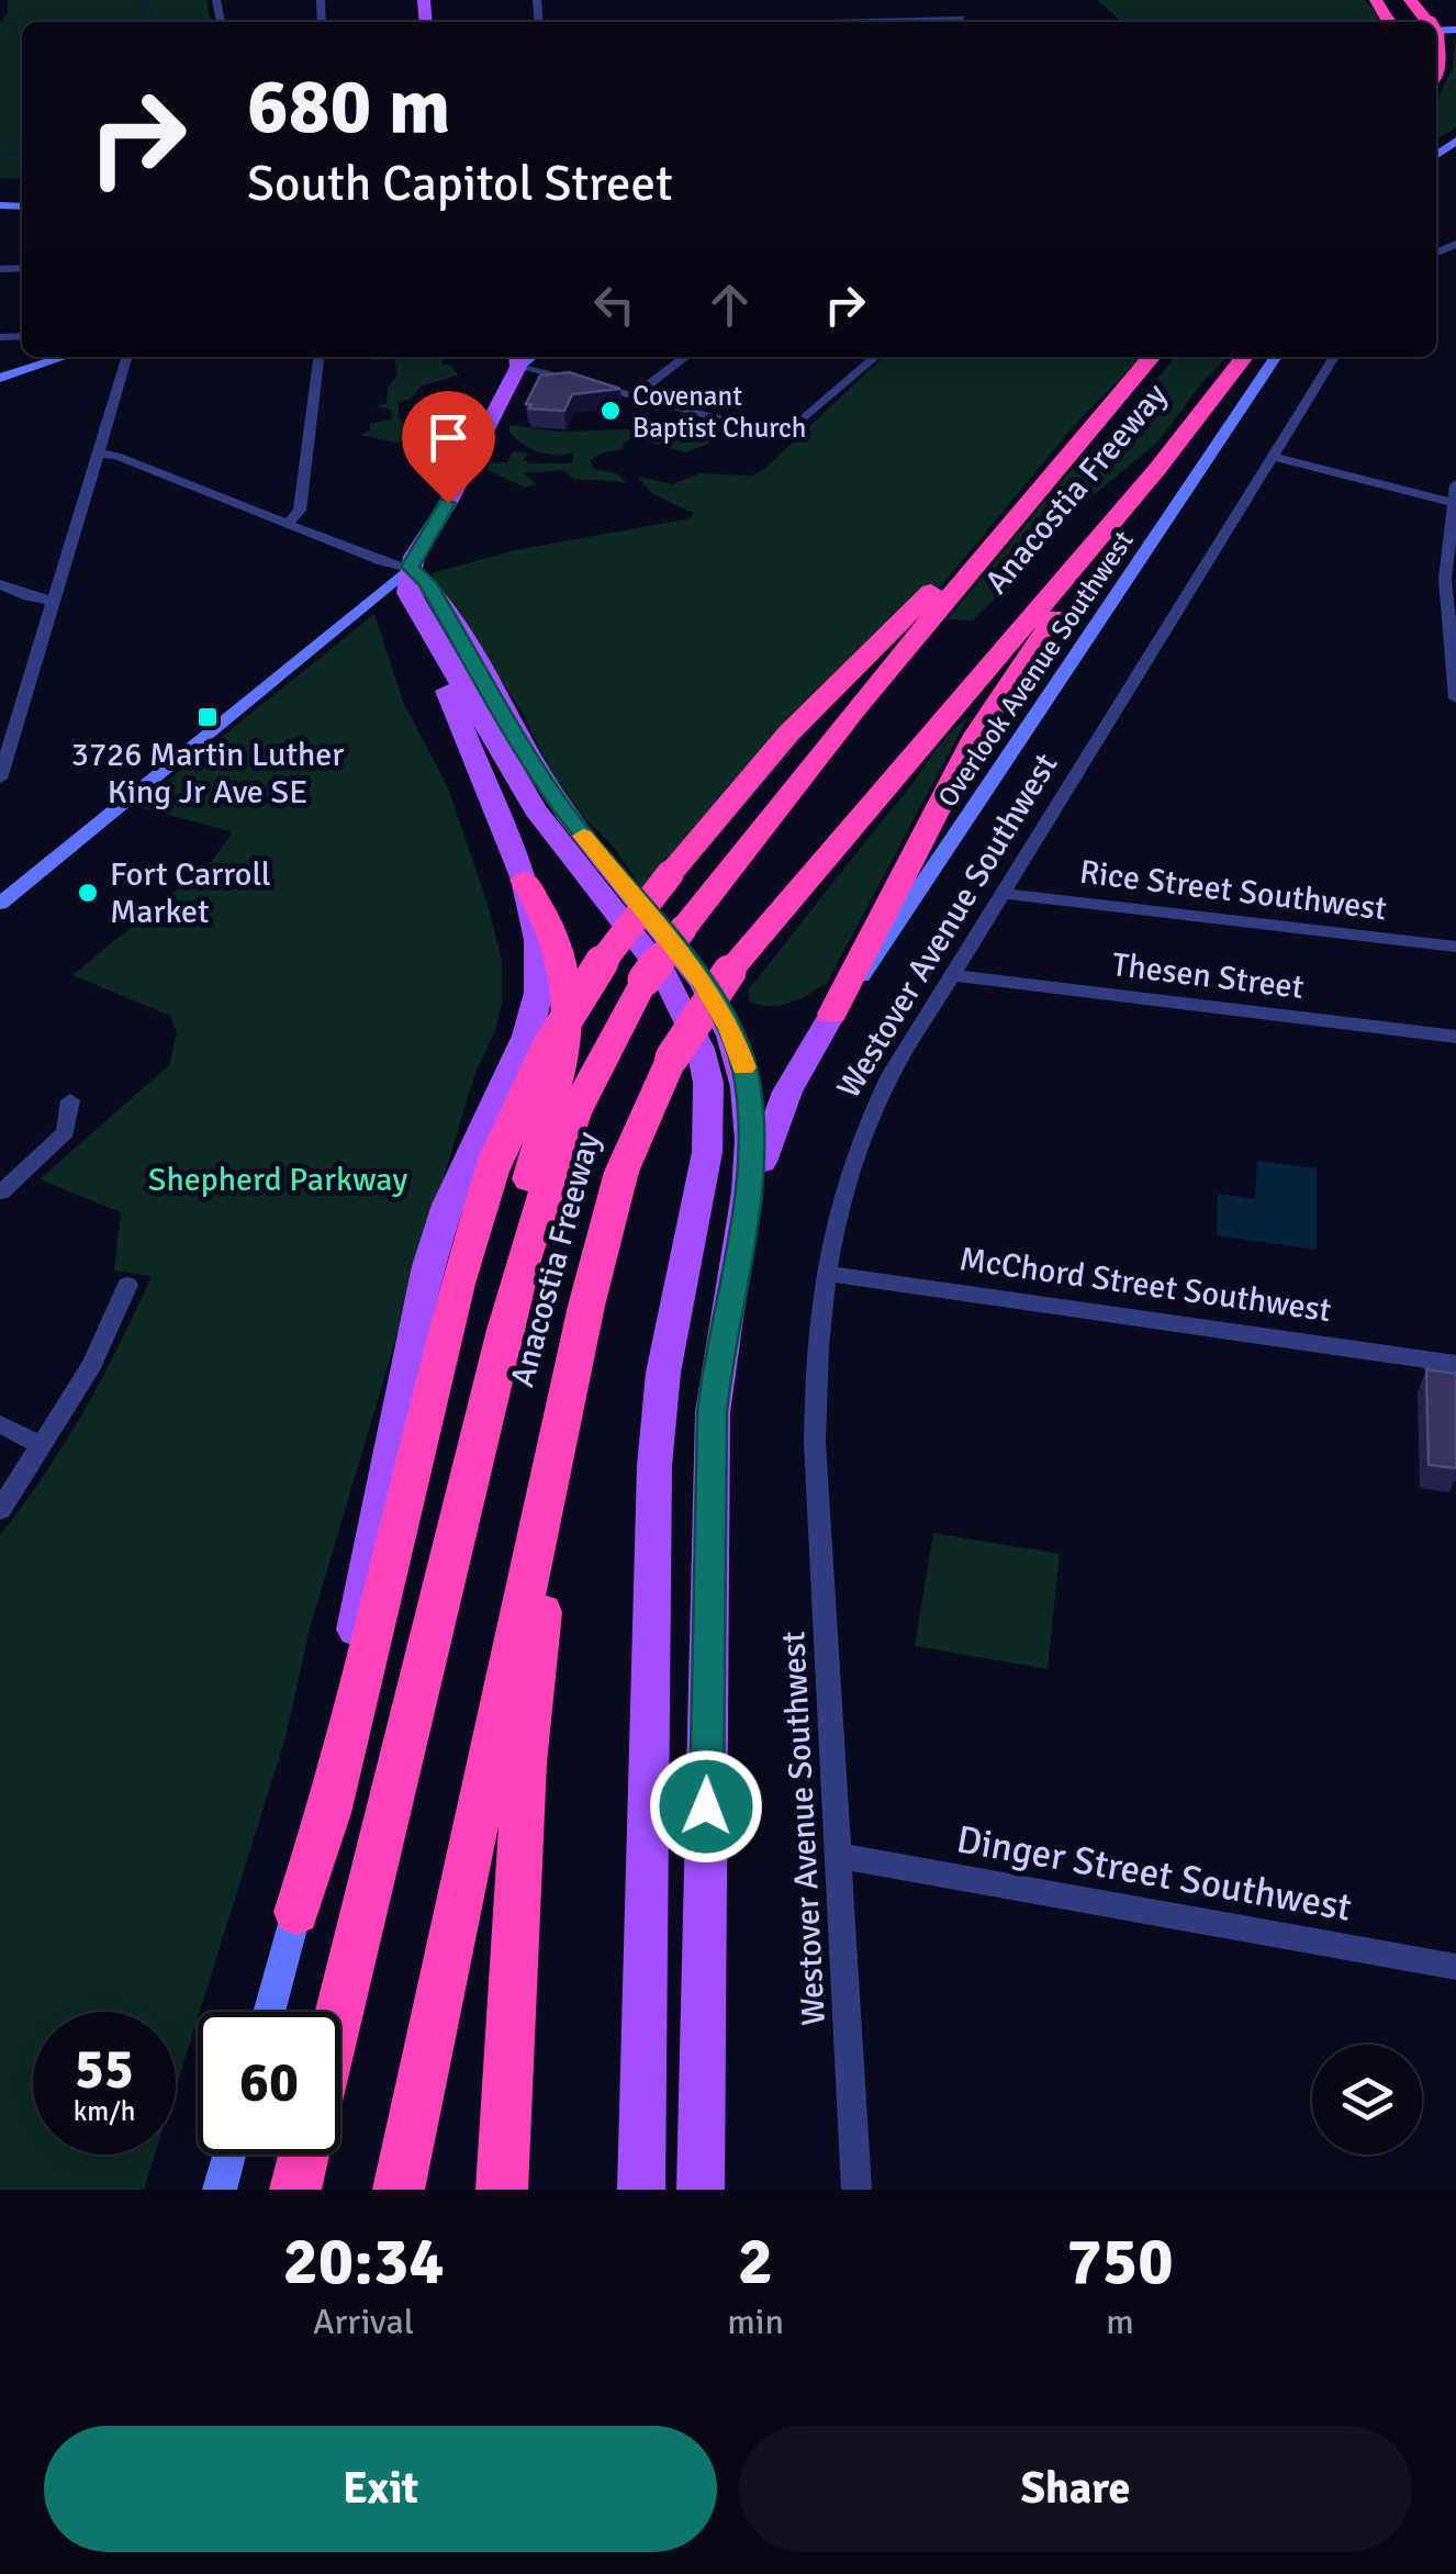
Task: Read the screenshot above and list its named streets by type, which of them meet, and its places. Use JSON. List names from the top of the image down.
{
  "streets": {
    "highway": ["Anacostia Freeway"],
    "street": [
      "Overlook Avenue Southwest",
      "Rice Street Southwest",
      "Westover Avenue Southwest",
      "Thesen Street",
      "McChord Street Southwest",
      "Dinger Street Southwest"
    ]
  },
  "crossings": [
    ["Rice Street Southwest", "Westover Avenue Southwest"],
    ["Westover Avenue Southwest", "Thesen Street"],
    ["Westover Avenue Southwest", "McChord Street Southwest"],
    ["Westover Avenue Southwest", "Dinger Street Southwest"]
  ],
  "parks": ["Shepherd Parkway"],
  "places": {
    "other": ["Covenant Baptist Church", "Fort Carroll Market"],
    "transit": ["3726 Martin Luther King Jr Ave SE"]
  },
  "page": {
    "turn": ["680 m", "South Capitol Street"],
    "speed": "55 km/h",
    "limit": "60",
    "eta": [
      "20:34",
      "Arrival",
      "2",
      "min",
      "750",
      "m"
    ],
    "buttons": ["Exit", "Share"]
  }
}
